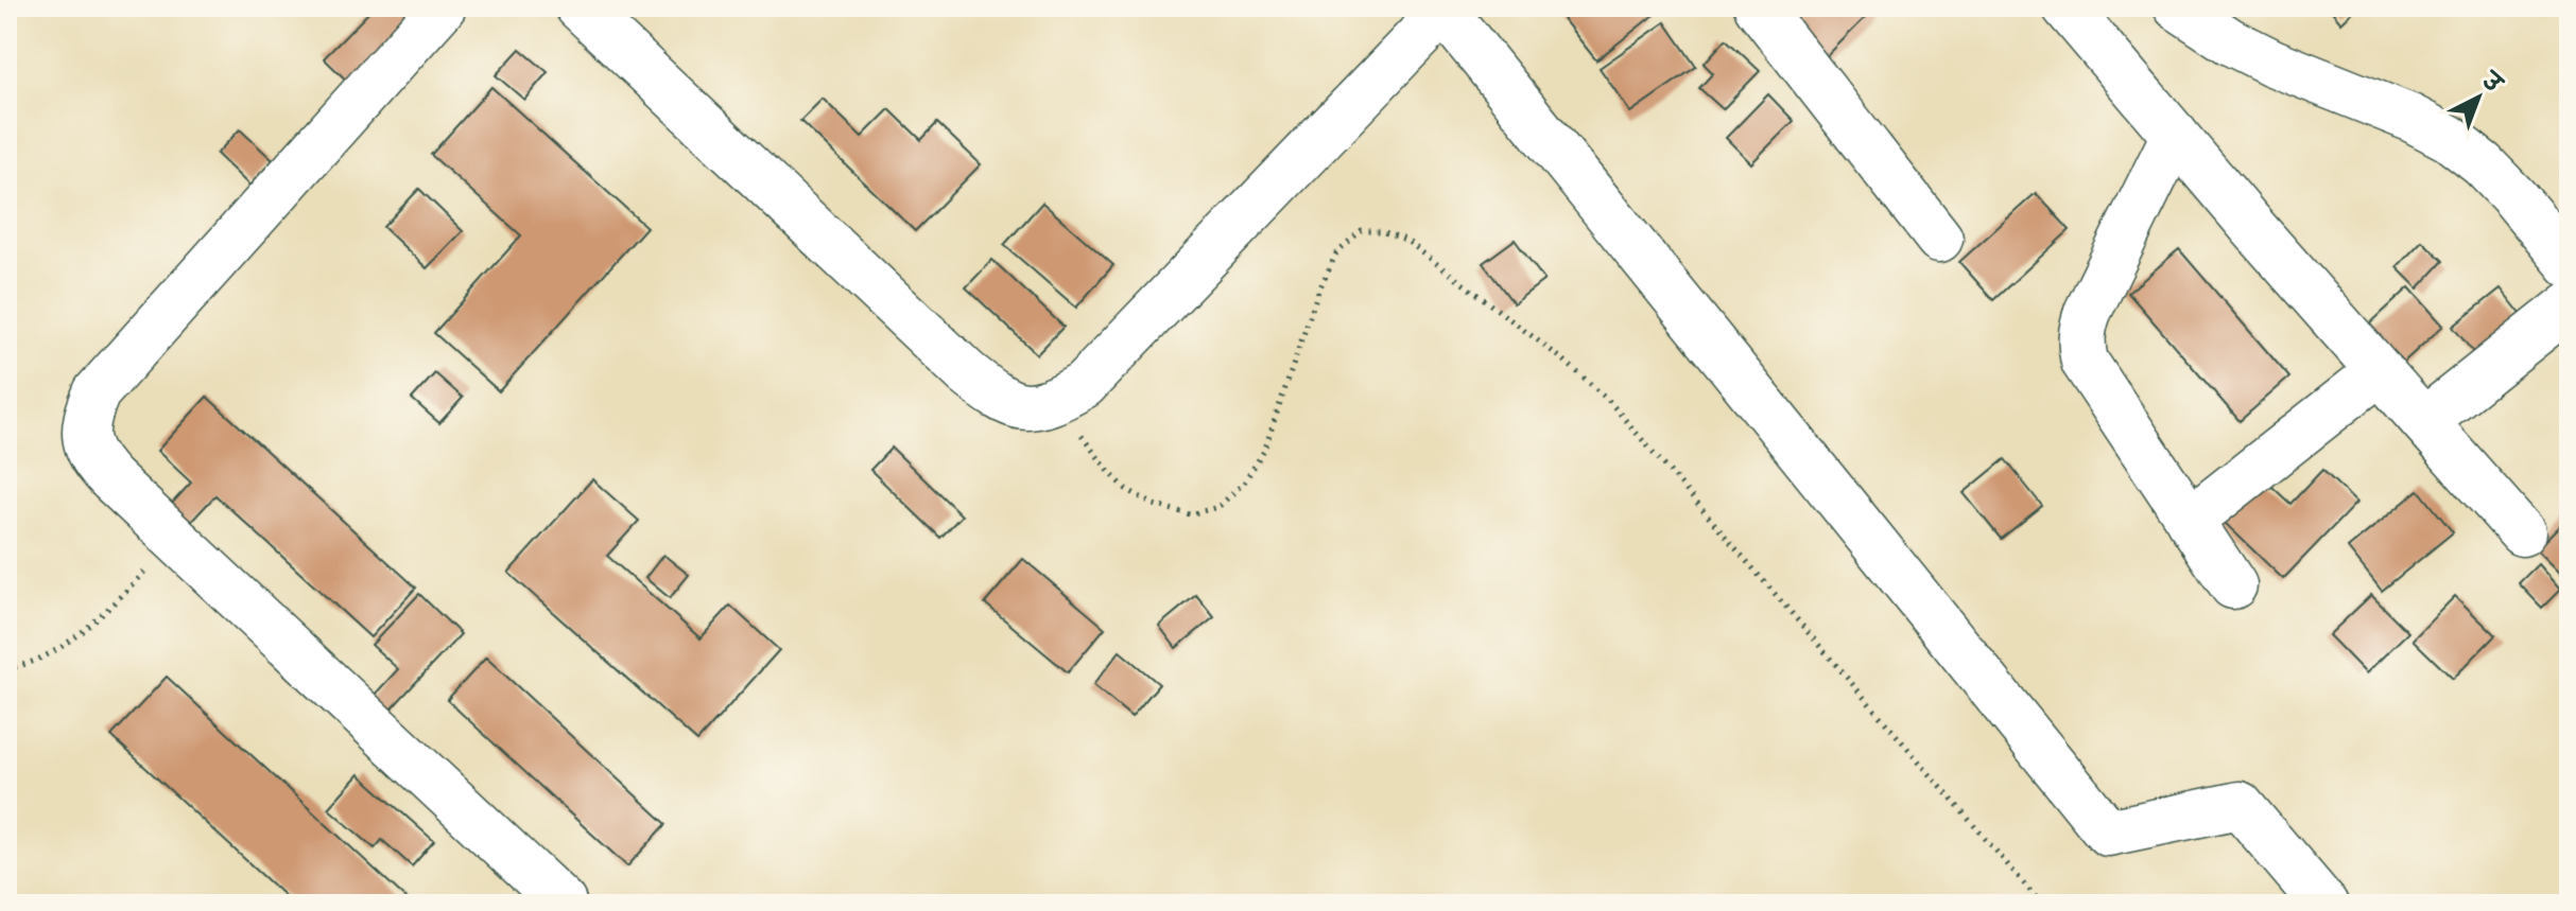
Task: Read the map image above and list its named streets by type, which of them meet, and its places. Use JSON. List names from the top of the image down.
{
  "north": "top right"
}
